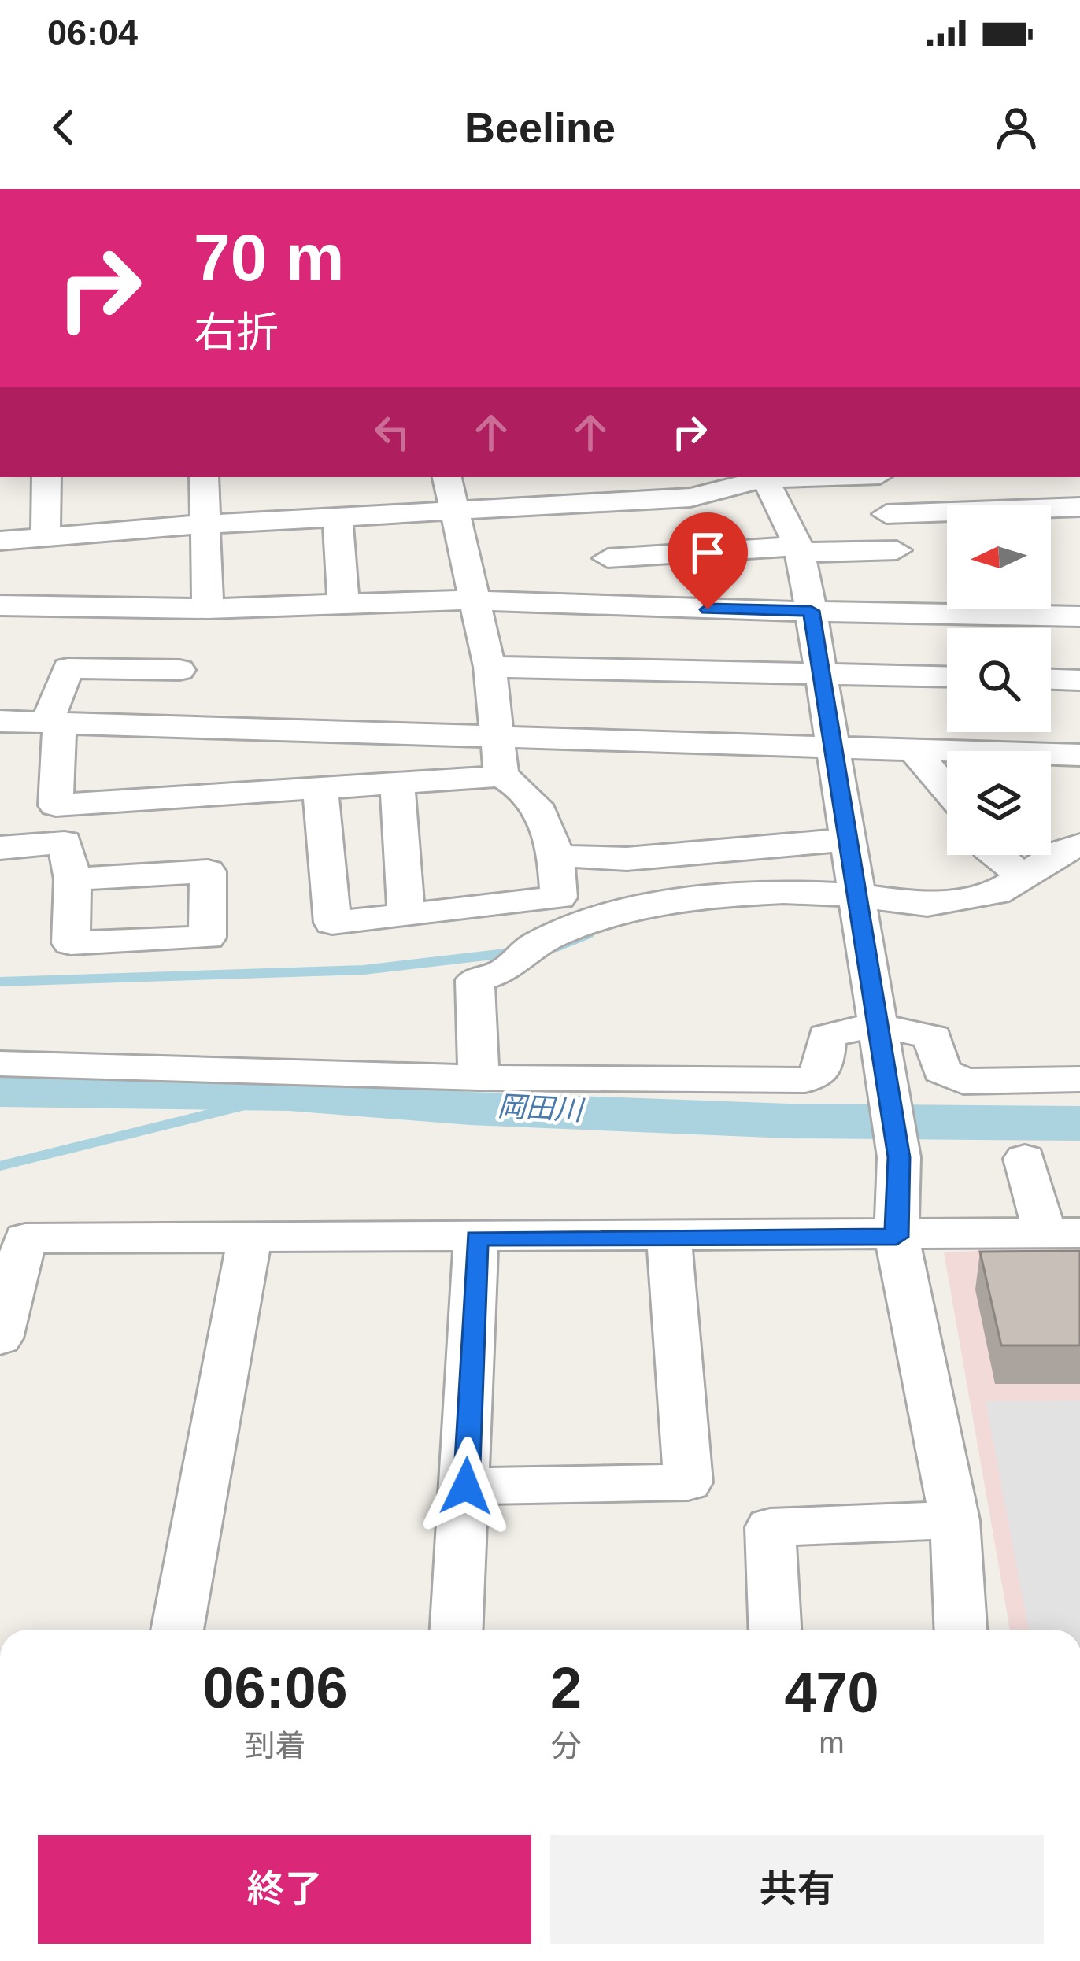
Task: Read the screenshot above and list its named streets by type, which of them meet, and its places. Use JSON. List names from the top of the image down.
{
  "water": ["岡田川"],
  "north": "left",
  "page": {
    "status": "06:04",
    "header": "Beeline",
    "turn": ["70 m", "右折"],
    "eta": [
      "06:06",
      "到着",
      "2",
      "分",
      "470",
      "m"
    ],
    "buttons": ["終了", "共有"]
  }
}
